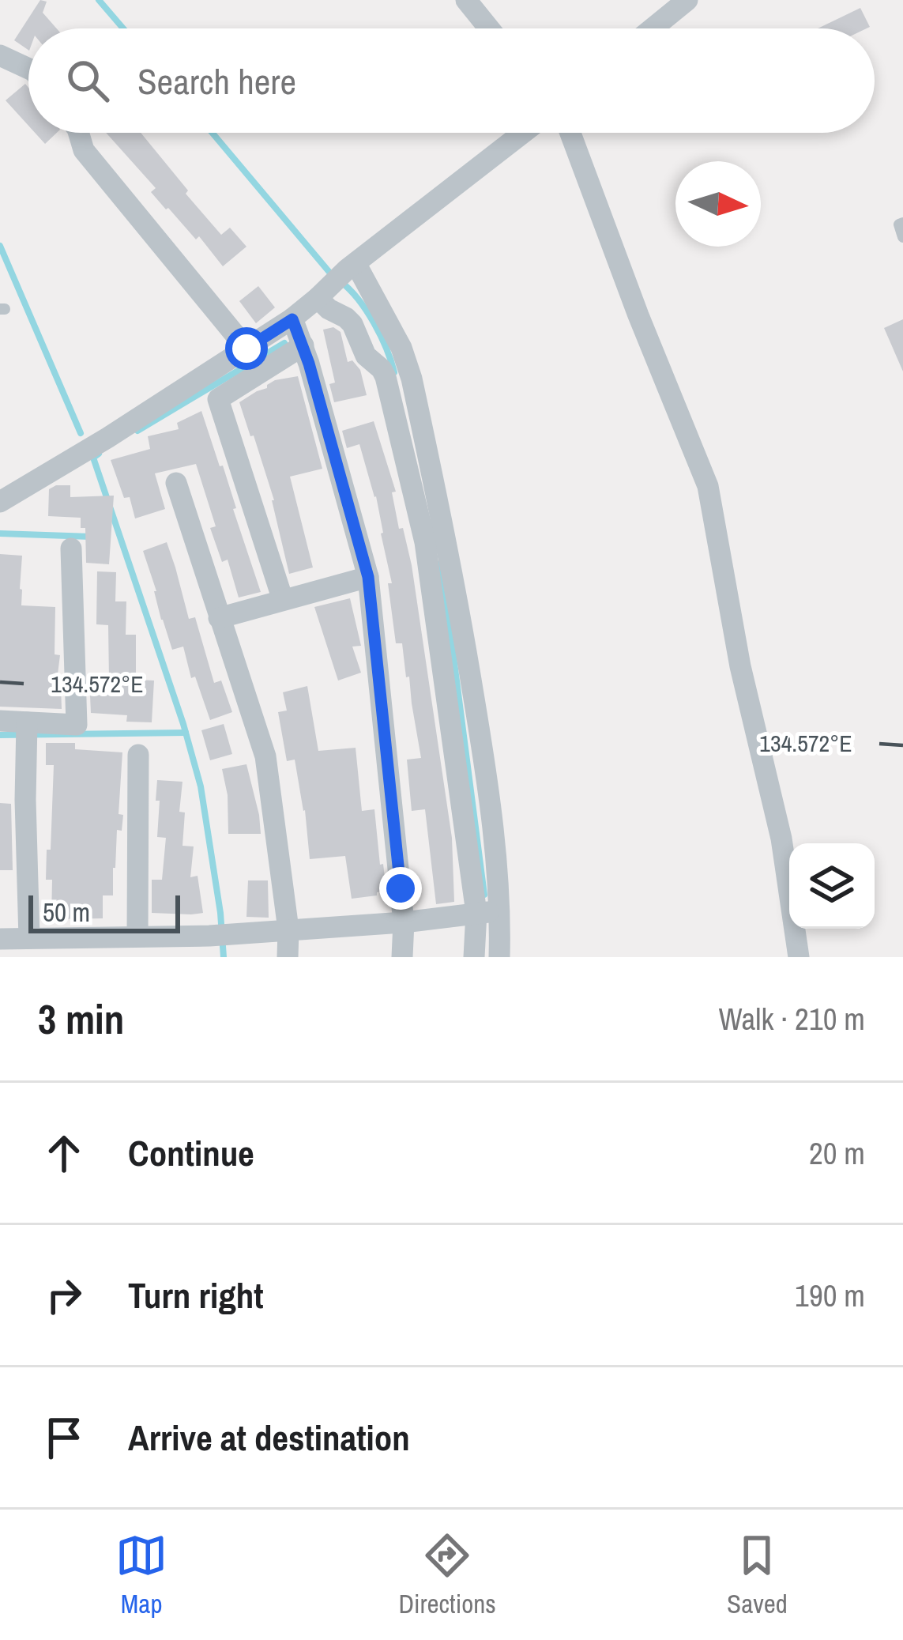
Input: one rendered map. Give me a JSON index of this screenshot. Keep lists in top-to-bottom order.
{
  "scale_bar": "50 m",
  "north": "right",
  "page": {
    "search": "Search here",
    "scale": "50 m",
    "heading": ["3 min", "Walk · 210 m"],
    "list": [
      ["Continue", "20 m"],
      ["Turn right", "190 m"],
      "Arrive at destination"
    ],
    "nav": ["Map", "Directions", "Saved"]
  },
  "coordinates": ["134.572°E"]
}
